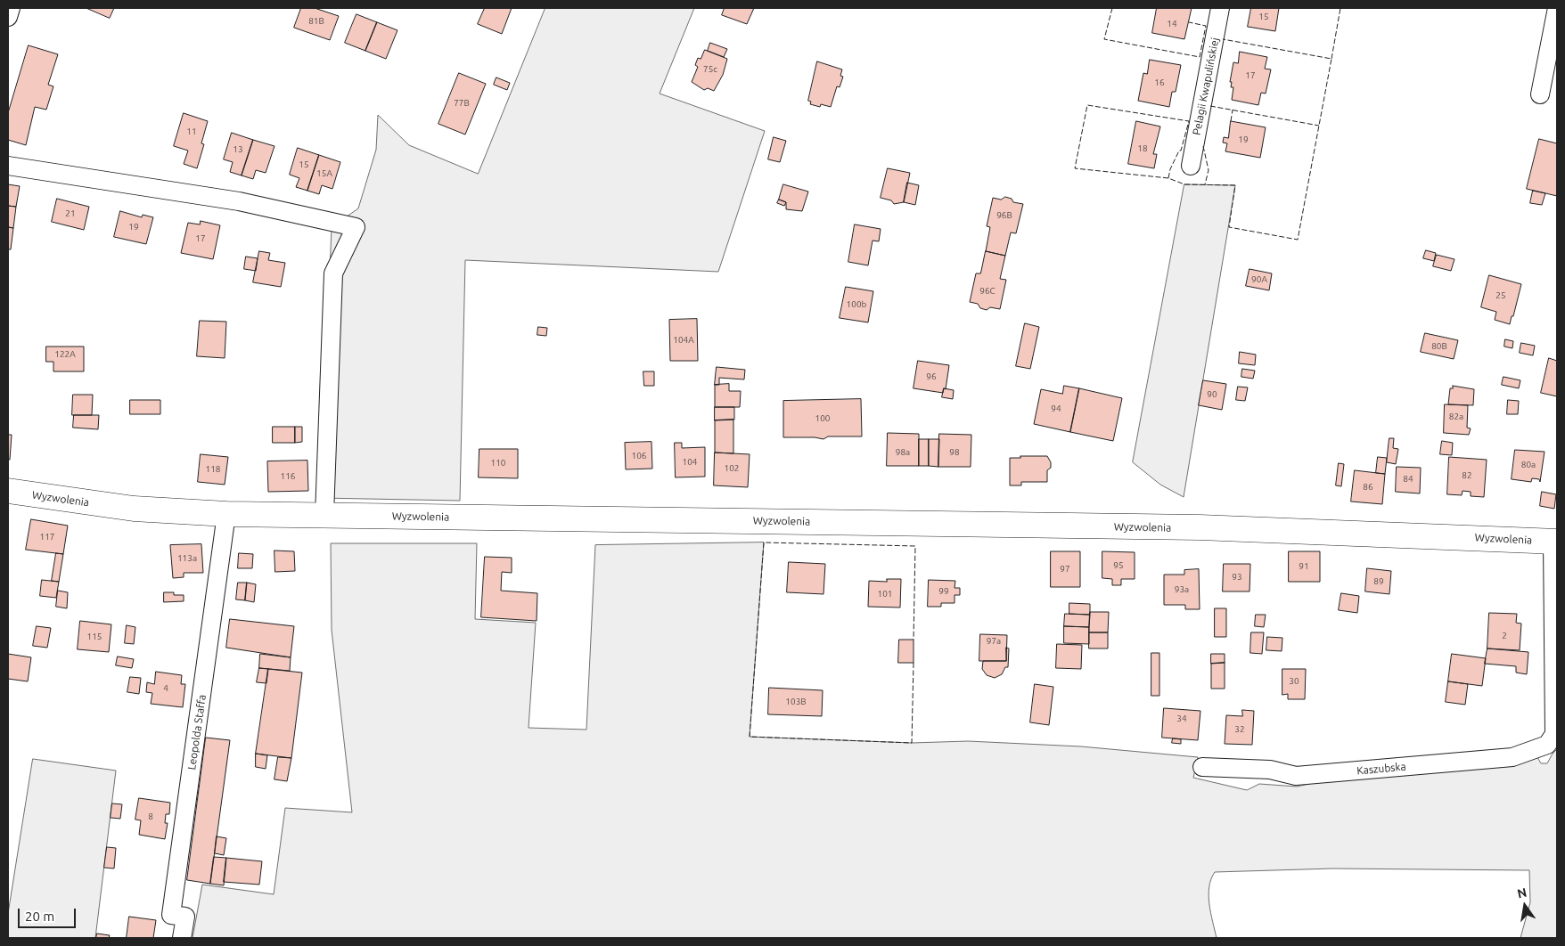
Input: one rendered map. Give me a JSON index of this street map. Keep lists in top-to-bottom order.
{
  "streets": {
    "street": [
      "Pelagii Kwapulińskiej",
      "Wyzwolenia",
      "Leopolda Staffa",
      "Kaszubska"
    ]
  },
  "crossings": [
    ["Wyzwolenia", "Leopolda Staffa"],
    ["Wyzwolenia", "Kaszubska"]
  ],
  "house_numbers": [
    "15",
    "81B",
    "14",
    "75c",
    "17",
    "16",
    "77B",
    "11",
    "19",
    "18",
    "13",
    "15",
    "15A",
    "21",
    "96B",
    "19",
    "17",
    "90A",
    "96C",
    "25",
    "100b",
    "104A",
    "80B",
    "122A",
    "96",
    "90",
    "94",
    "82a",
    "100",
    "98a",
    "98",
    "106",
    "104",
    "110",
    "80a",
    "102",
    "118",
    "82",
    "116",
    "84",
    "86",
    "117",
    "113a",
    "95",
    "91",
    "97",
    "93",
    "89",
    "93a",
    "99",
    "101",
    "2",
    "115",
    "97a",
    "30",
    "4",
    "103B",
    "34",
    "32",
    "8"
  ],
  "scale_bar": "20 m",
  "north": "top"
}
